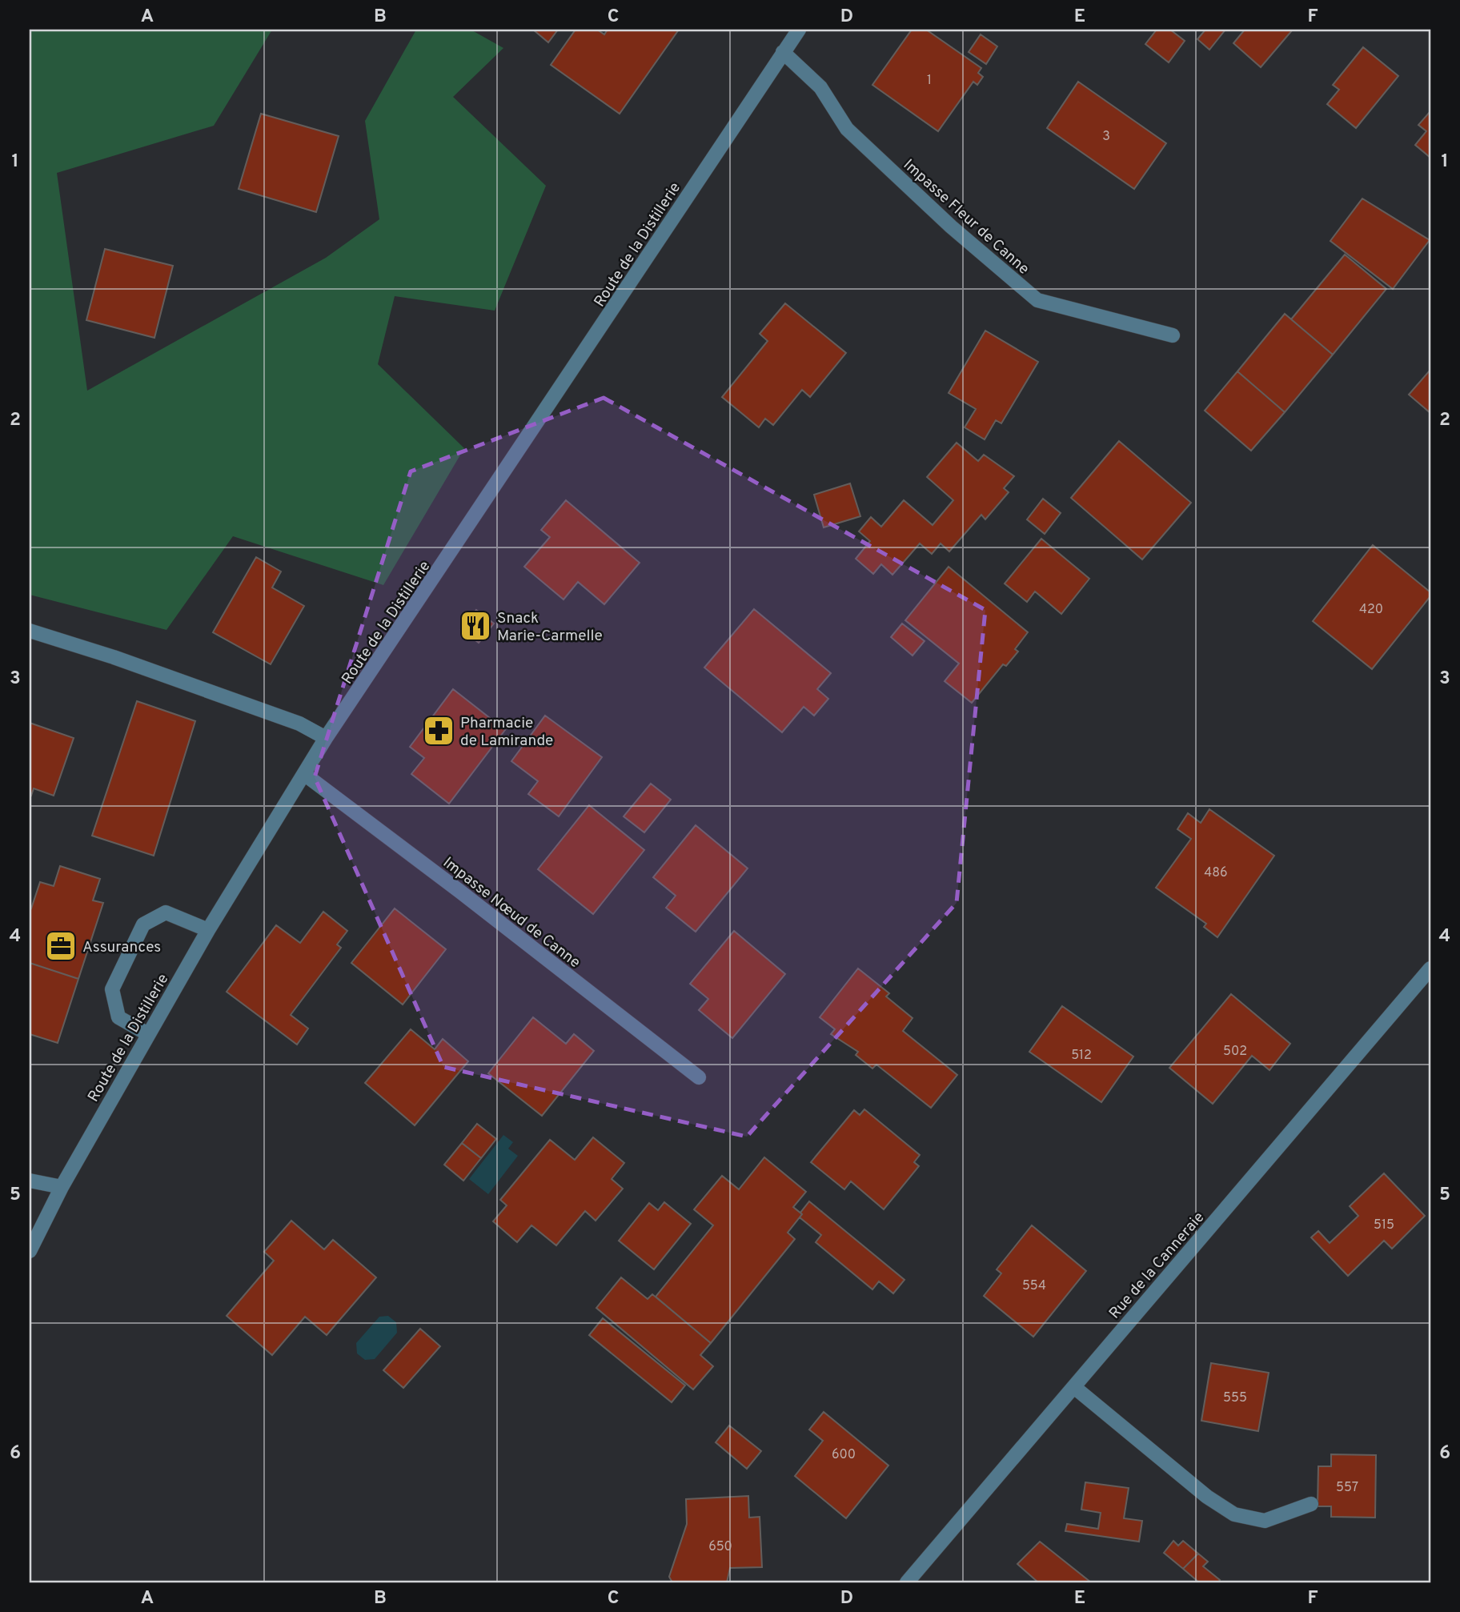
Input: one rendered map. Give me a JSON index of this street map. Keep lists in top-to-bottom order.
{
  "streets": {
    "street": [
      "Impasse Fleur de Canne",
      "Route de la Distillerie",
      "Impasse Nœud de Canne",
      "Rue de la Canneraie"
    ]
  },
  "crossings": [
    ["Impasse Fleur de Canne", "Route de la Distillerie"],
    ["Route de la Distillerie", "Impasse Nœud de Canne"]
  ],
  "places": {
    "restaurant": ["Snack Marie-Carmelle"],
    "pharmacy": ["Pharmacie de Lamirande"],
    "office": ["Assurances"]
  },
  "house_numbers": [
    "1",
    "3",
    "420",
    "486",
    "502",
    "512",
    "515",
    "554",
    "555",
    "600",
    "557",
    "650"
  ],
  "grid": {
    "columns": [
      "A",
      "B",
      "C",
      "D",
      "E",
      "F"
    ],
    "rows": [
      "1",
      "2",
      "3",
      "4",
      "5",
      "6"
    ]
  }
}
